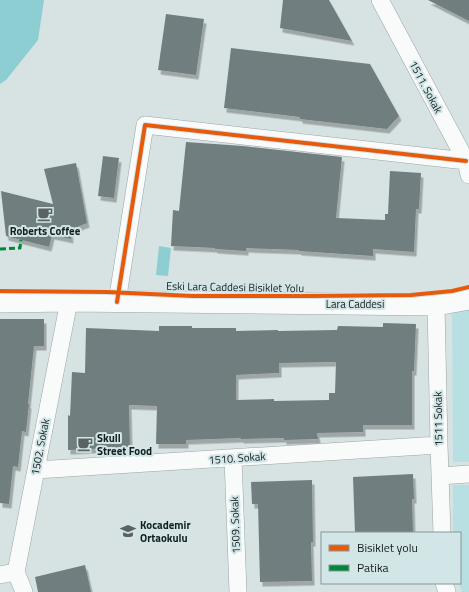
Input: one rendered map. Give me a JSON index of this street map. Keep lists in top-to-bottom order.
{
  "streets": {
    "street": [
      "1511. Sokak",
      "Lara Caddesi",
      "1511 Sokak",
      "1502. Sokak",
      "1510. Sokak",
      "1509. Sokak"
    ],
    "cycle path": ["Eski Lara Caddesi Bisiklet Yolu"]
  },
  "crossings": [
    ["Lara Caddesi", "1511 Sokak"],
    ["Lara Caddesi", "1502. Sokak"],
    ["1511 Sokak", "1510. Sokak"],
    ["1502. Sokak", "1510. Sokak"],
    ["1510. Sokak", "1509. Sokak"]
  ],
  "places": {
    "cafe": ["Roberts Coffee", "Skull Street Food"],
    "school or university": ["Kocademir Ortaokulu"]
  },
  "legend": ["Bisiklet yolu", "Patika"]
}
